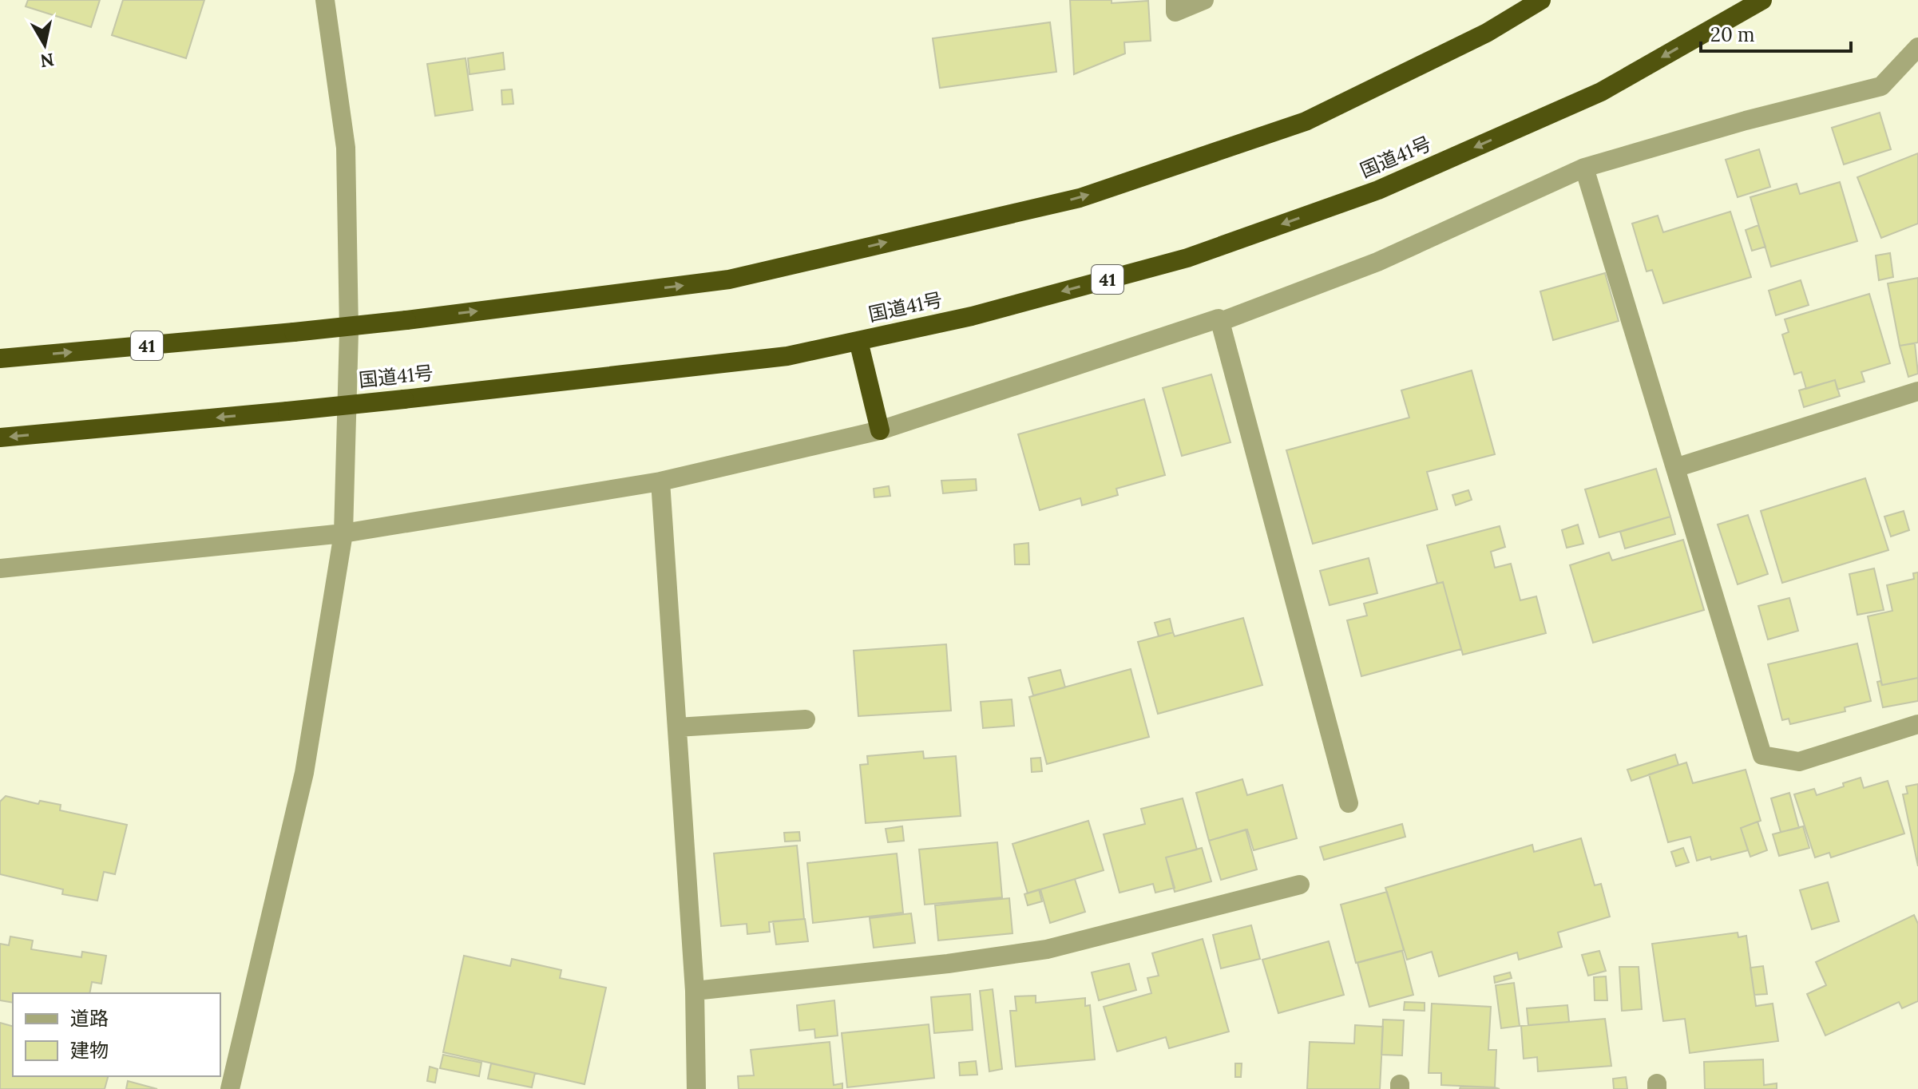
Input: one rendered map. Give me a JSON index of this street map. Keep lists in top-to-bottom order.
{
  "streets": {
    "highway": ["国道41号", "41"]
  },
  "legend": ["道路", "建物"],
  "scale_bar": "20 m",
  "north": "bottom"
}
